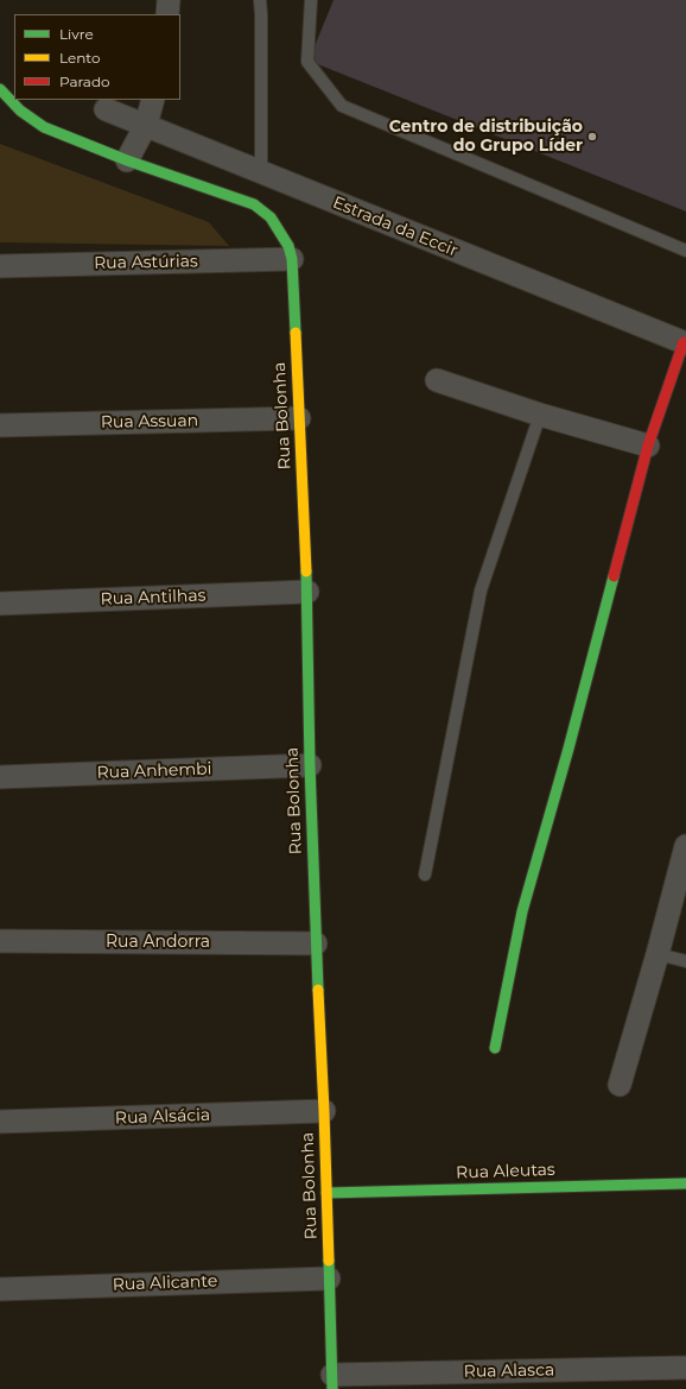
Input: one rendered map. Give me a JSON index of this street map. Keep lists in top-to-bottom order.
{
  "streets": {
    "street": [
      "Estrada da Eccir",
      "Rua Astúrias",
      "Rua Bolonha",
      "Rua Assuan",
      "Rua Antilhas",
      "Rua Anhembi",
      "Rua Andorra",
      "Rua Alsácia",
      "Rua Aleutas",
      "Rua Alicante",
      "Rua Alasca"
    ]
  },
  "crossings": [
    ["Rua Astúrias", "Rua Bolonha"],
    ["Rua Bolonha", "Rua Assuan"],
    ["Rua Bolonha", "Rua Antilhas"],
    ["Rua Bolonha", "Rua Anhembi"],
    ["Rua Bolonha", "Rua Andorra"],
    ["Rua Bolonha", "Rua Alsácia"],
    ["Rua Bolonha", "Rua Aleutas"],
    ["Rua Bolonha", "Rua Alicante"],
    ["Rua Bolonha", "Rua Alasca"]
  ],
  "places": ["Centro de distribuição do Grupo Líder"],
  "legend": ["Livre", "Lento", "Parado"]
}
